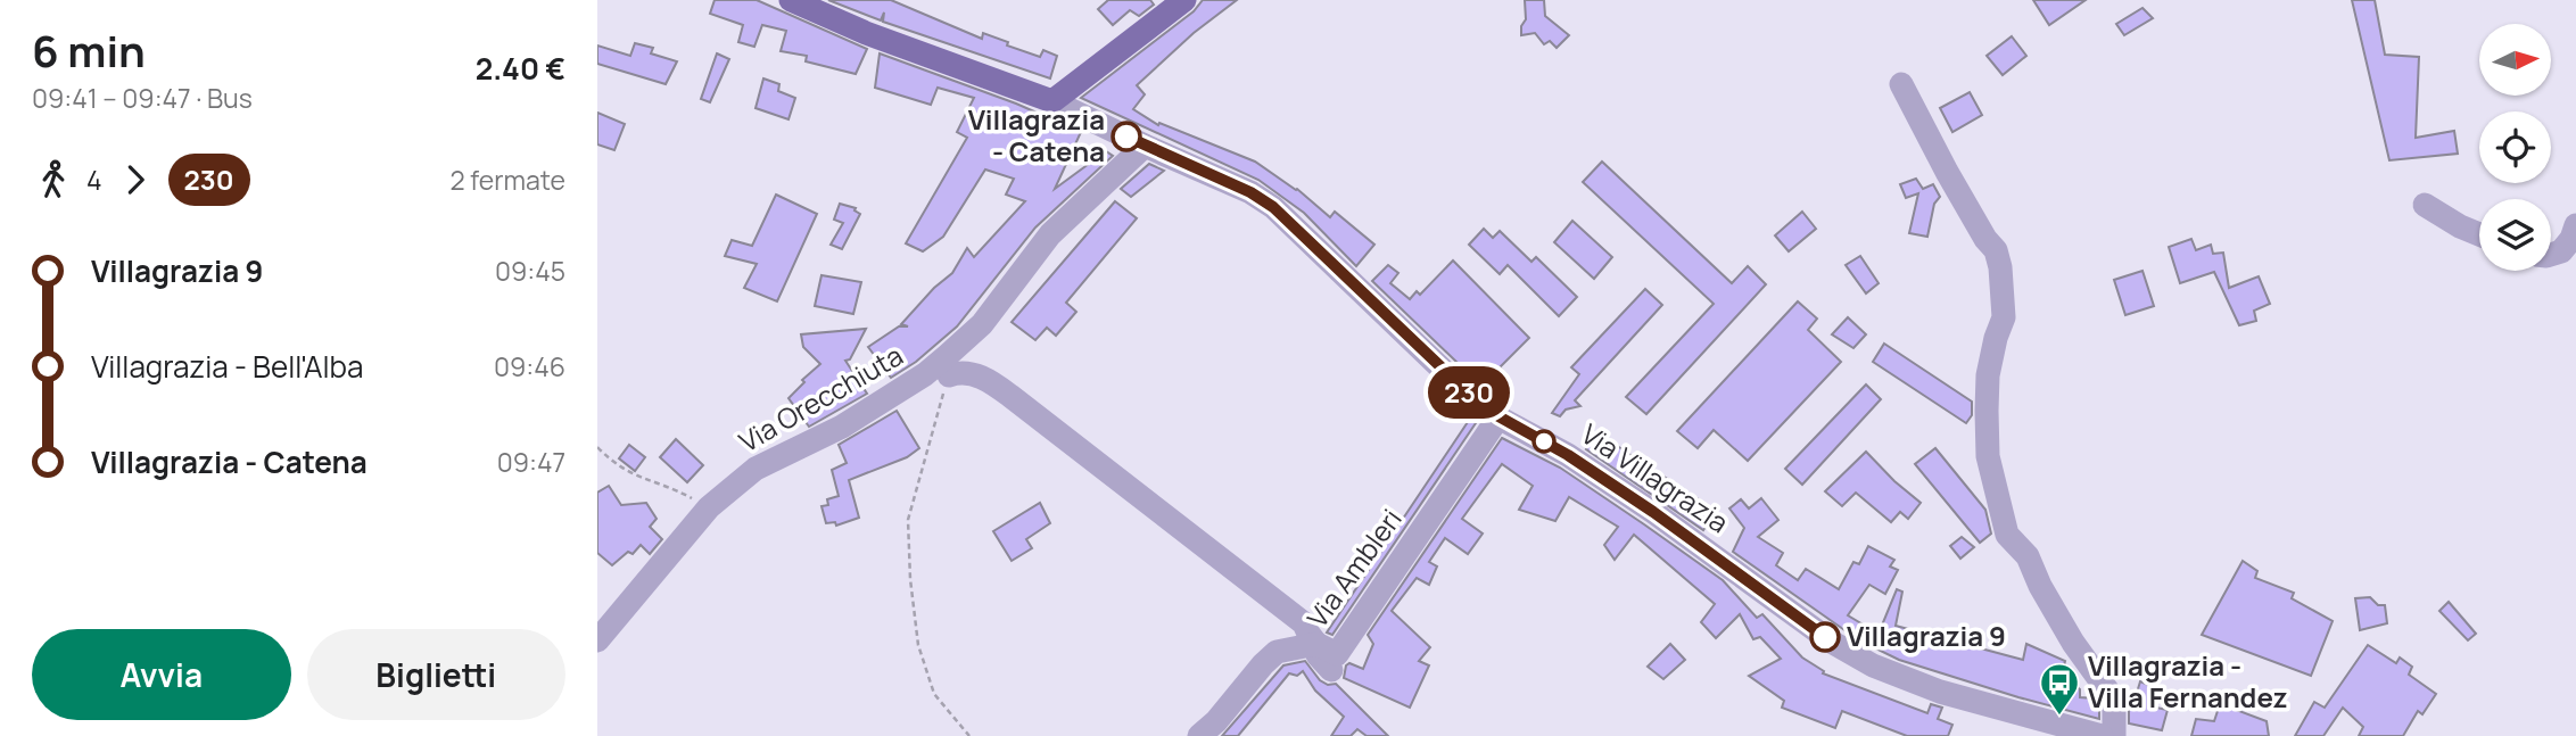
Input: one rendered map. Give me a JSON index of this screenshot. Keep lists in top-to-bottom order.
{
  "streets": {
    "street": ["Via Orecchiuta", "Via Villagrazia", "Via Ambleri"]
  },
  "crossings": [
    ["Via Orecchiuta", "Via Villagrazia"],
    ["Via Villagrazia", "Via Ambleri"]
  ],
  "places": {
    "other": ["Villagrazia - Catena", "Villagrazia 9"],
    "bus stop": ["Villagrazia - Villa Fernandez"]
  },
  "lines": ["bus line 230"],
  "north": "right",
  "page": {
    "heading": ["6 min", "09:41 – 09:47 · Bus", "2.40 €"],
    "on_map": "230",
    "legs": ["4", "230", "2 fermate"],
    "list": [
      {
        "name": "Villagrazia 9",
        "value": "09:45"
      },
      {
        "name": "Villagrazia - Bell'Alba",
        "value": "09:46"
      },
      {
        "name": "Villagrazia - Catena",
        "value": "09:47"
      }
    ],
    "buttons": ["Avvia", "Biglietti"]
  }
}
